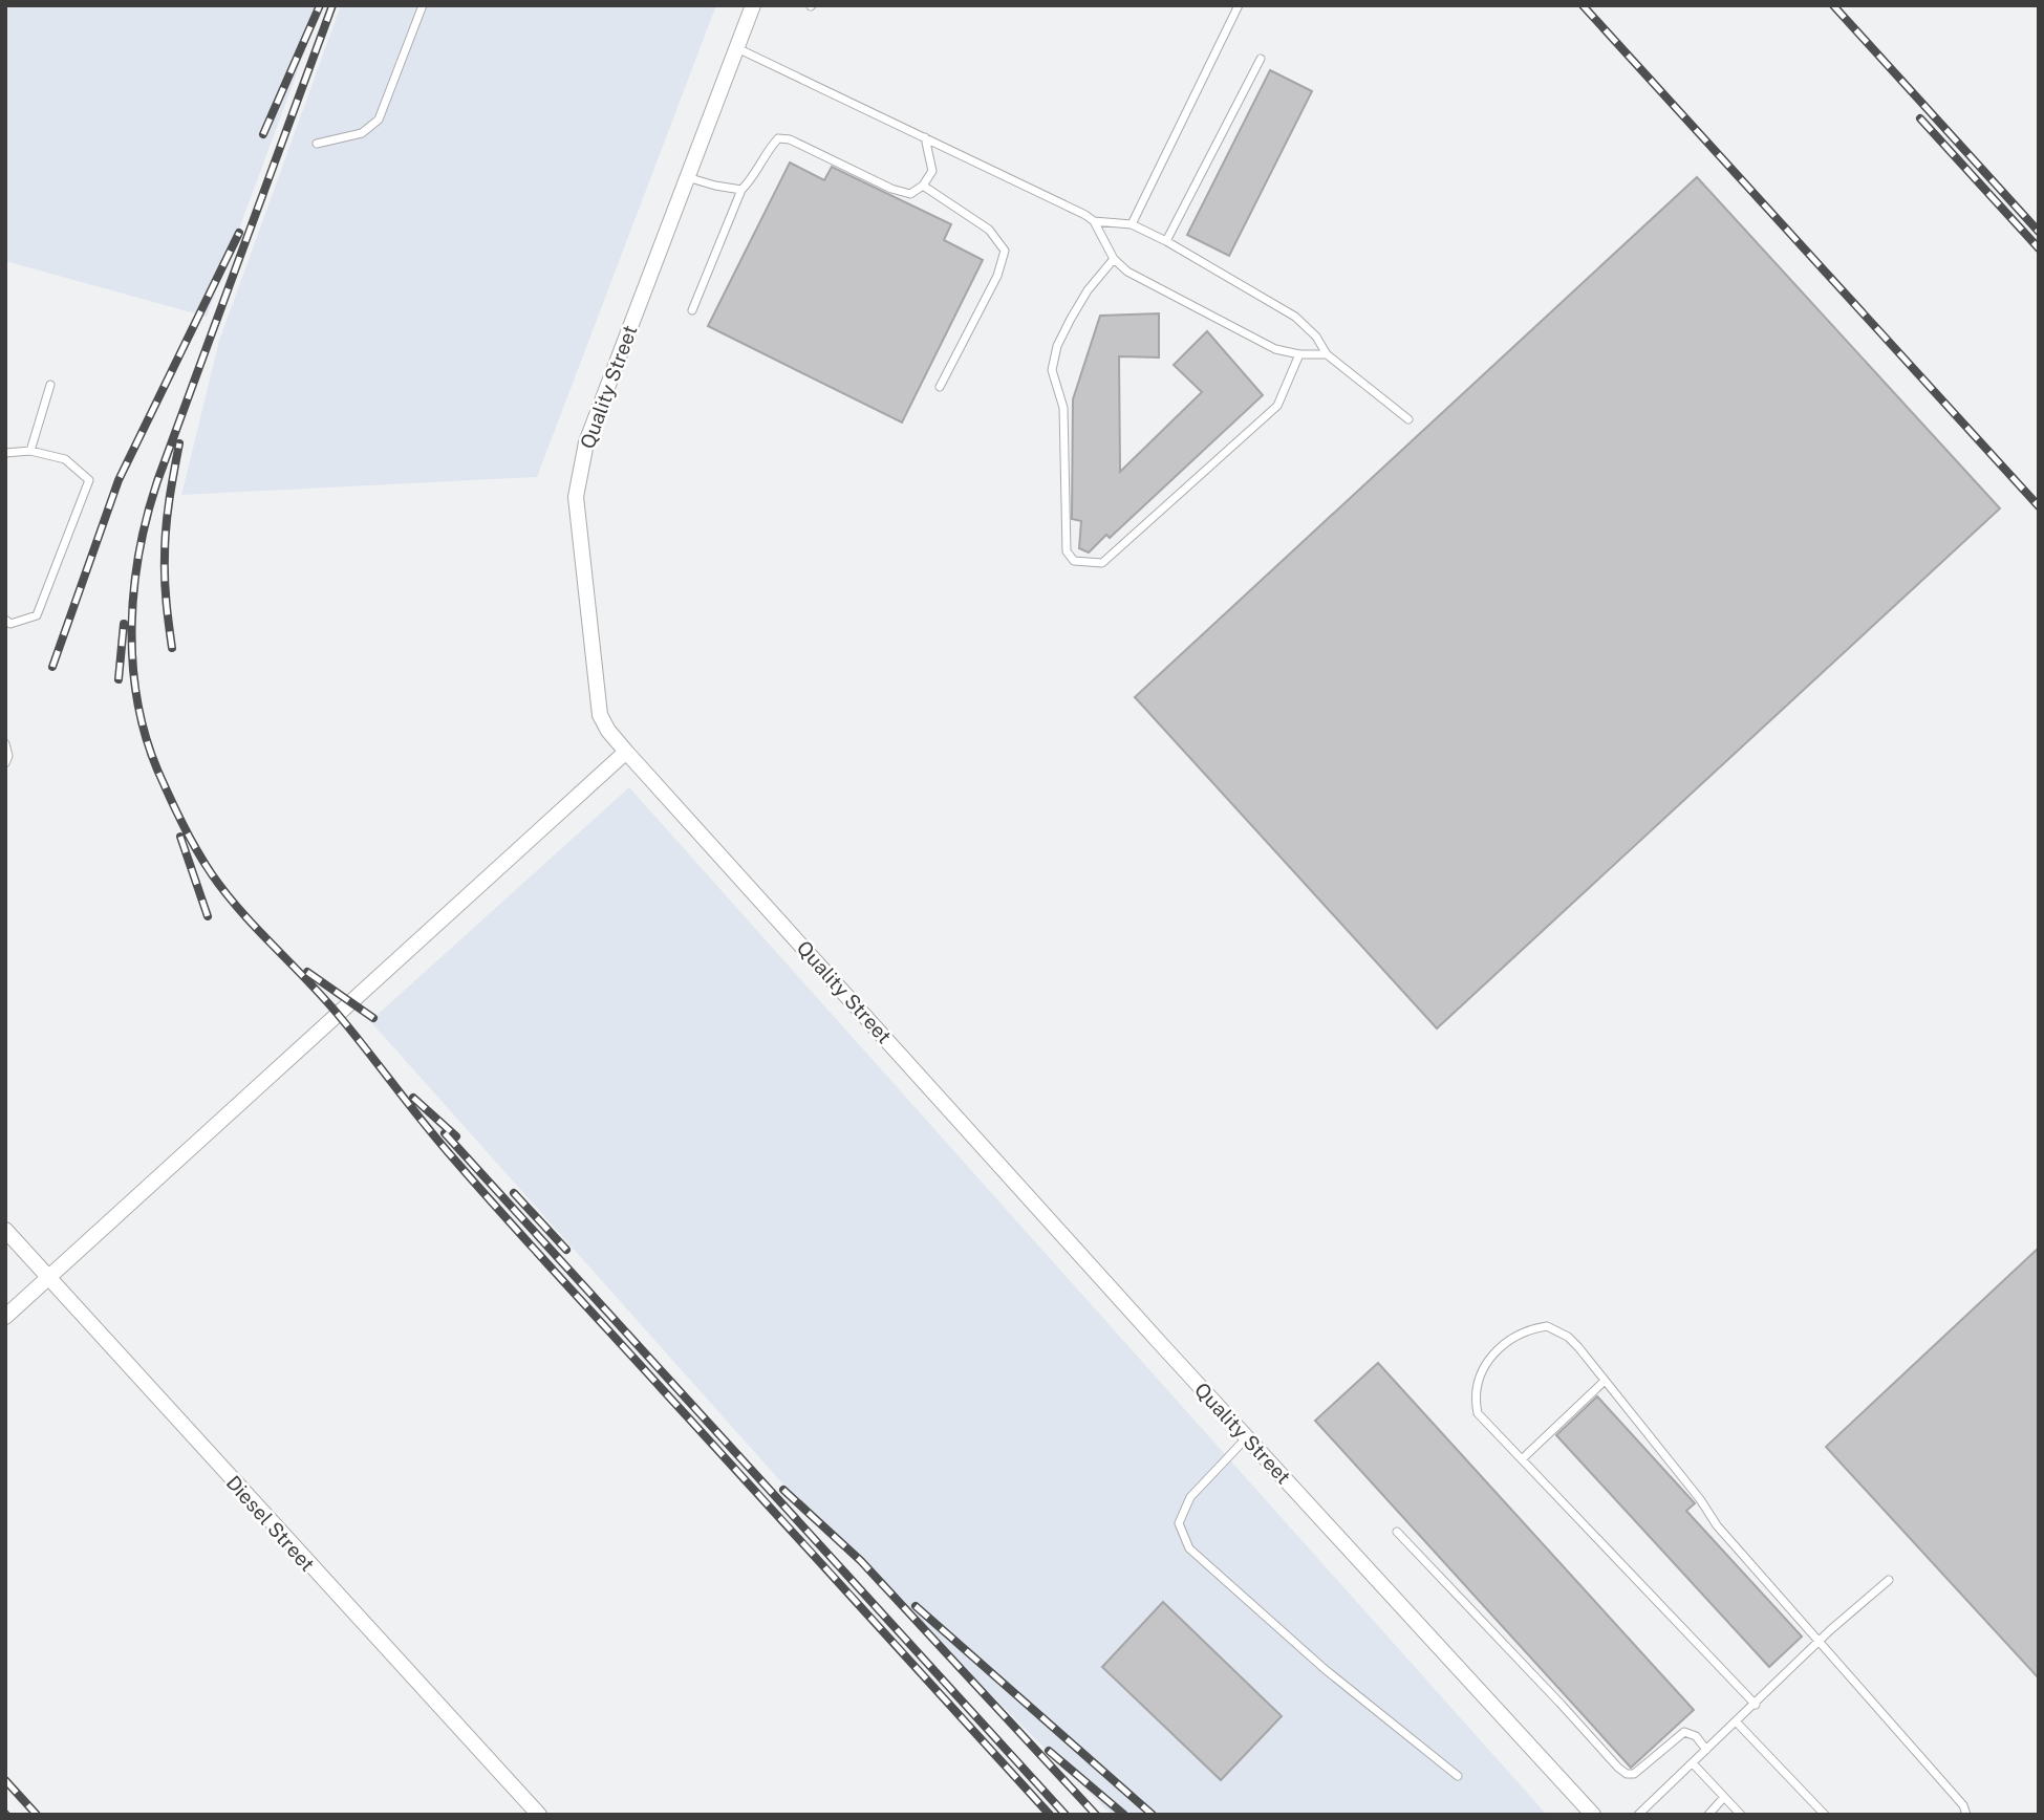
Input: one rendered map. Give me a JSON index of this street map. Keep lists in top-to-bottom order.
{
  "streets": {
    "street": ["Quality Street", "Diesel Street"]
  }
}
